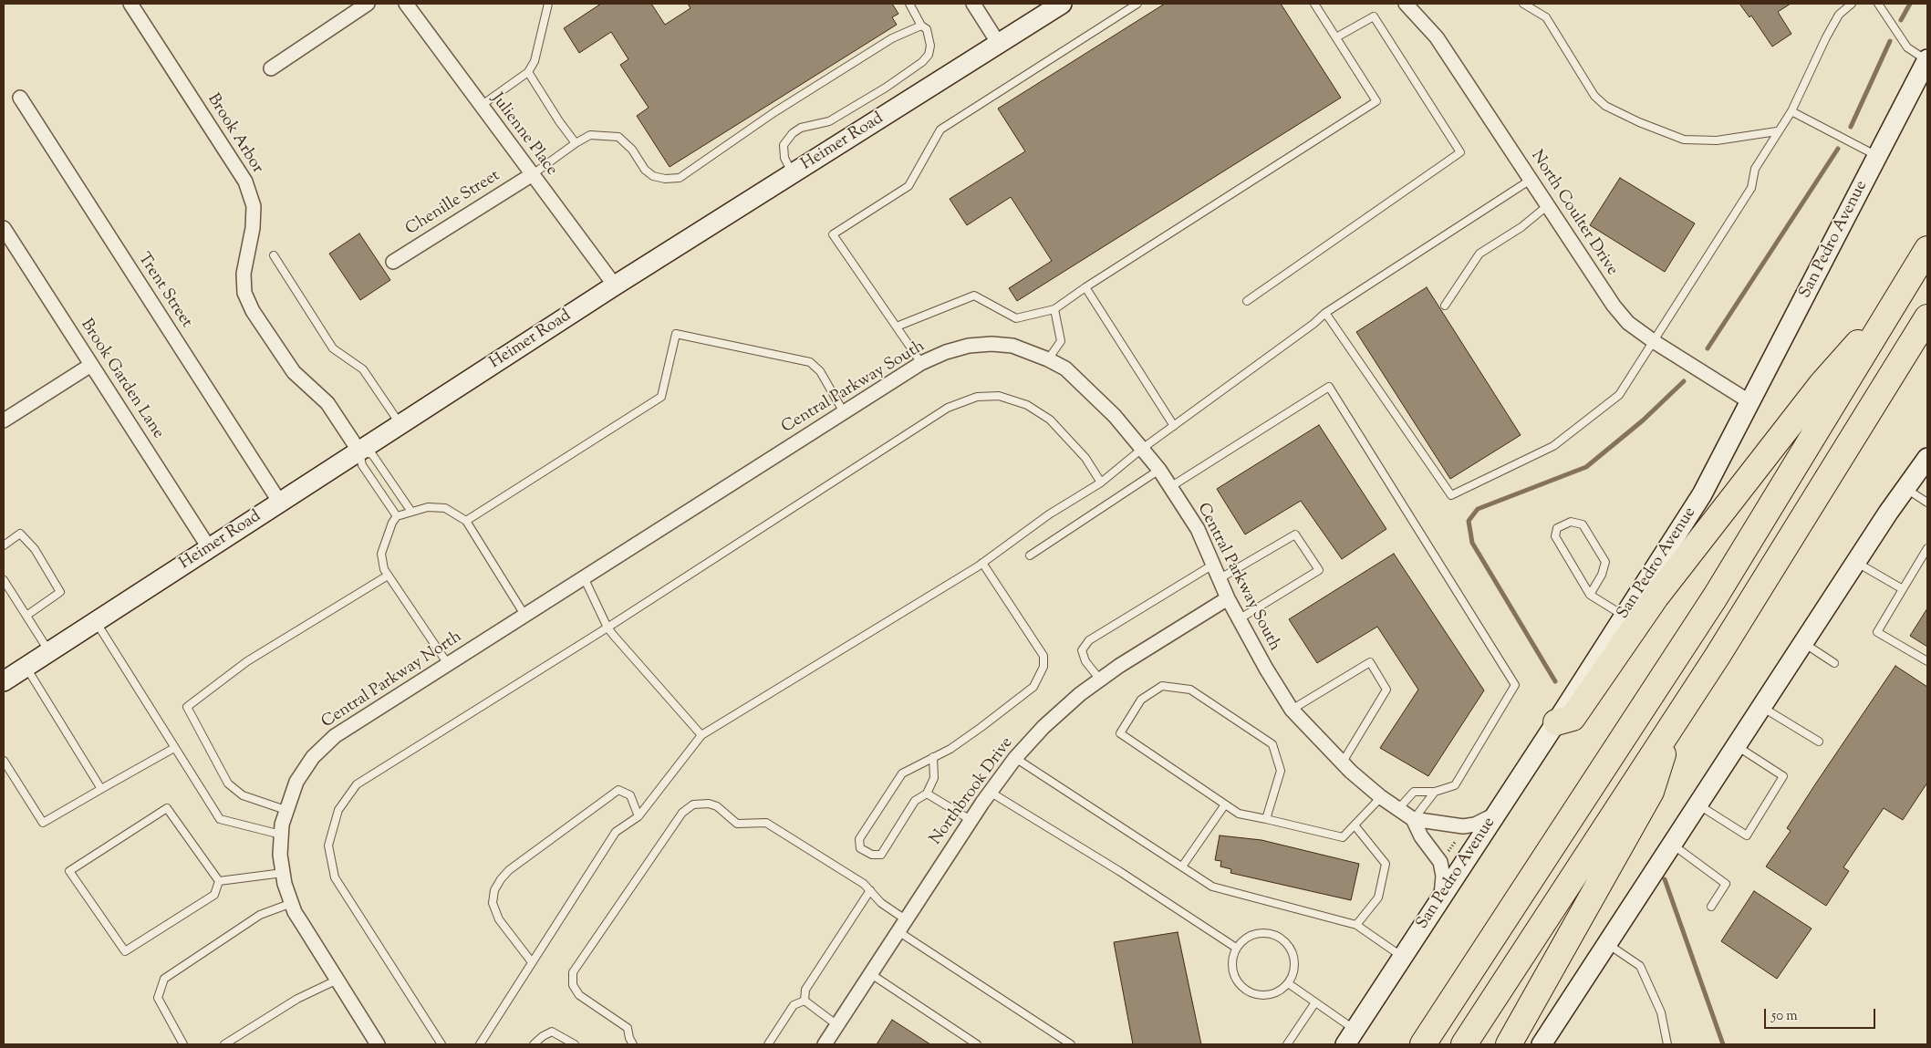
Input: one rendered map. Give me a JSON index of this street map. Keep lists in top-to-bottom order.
{
  "streets": {
    "main road": ["Heimer Road", "San Pedro Avenue"],
    "street": [
      "Brook Arbor",
      "Julienne Place",
      "Chenille Street",
      "North Coulter Drive",
      "Trent Street",
      "Brook Garden Lane",
      "Central Parkway South",
      "Central Parkway North",
      "Northbrook Drive"
    ]
  },
  "crossings": [
    ["Brook Arbor", "Heimer Road"],
    ["Julienne Place", "Heimer Road"],
    ["Julienne Place", "Chenille Street"],
    ["Heimer Road", "Trent Street"],
    ["Heimer Road", "Brook Garden Lane"],
    ["North Coulter Drive", "San Pedro Avenue"],
    ["San Pedro Avenue", "Central Parkway South"],
    ["Central Parkway South", "Central Parkway North"],
    ["Central Parkway South", "Northbrook Drive"]
  ],
  "scale_bar": "50 m"
}
